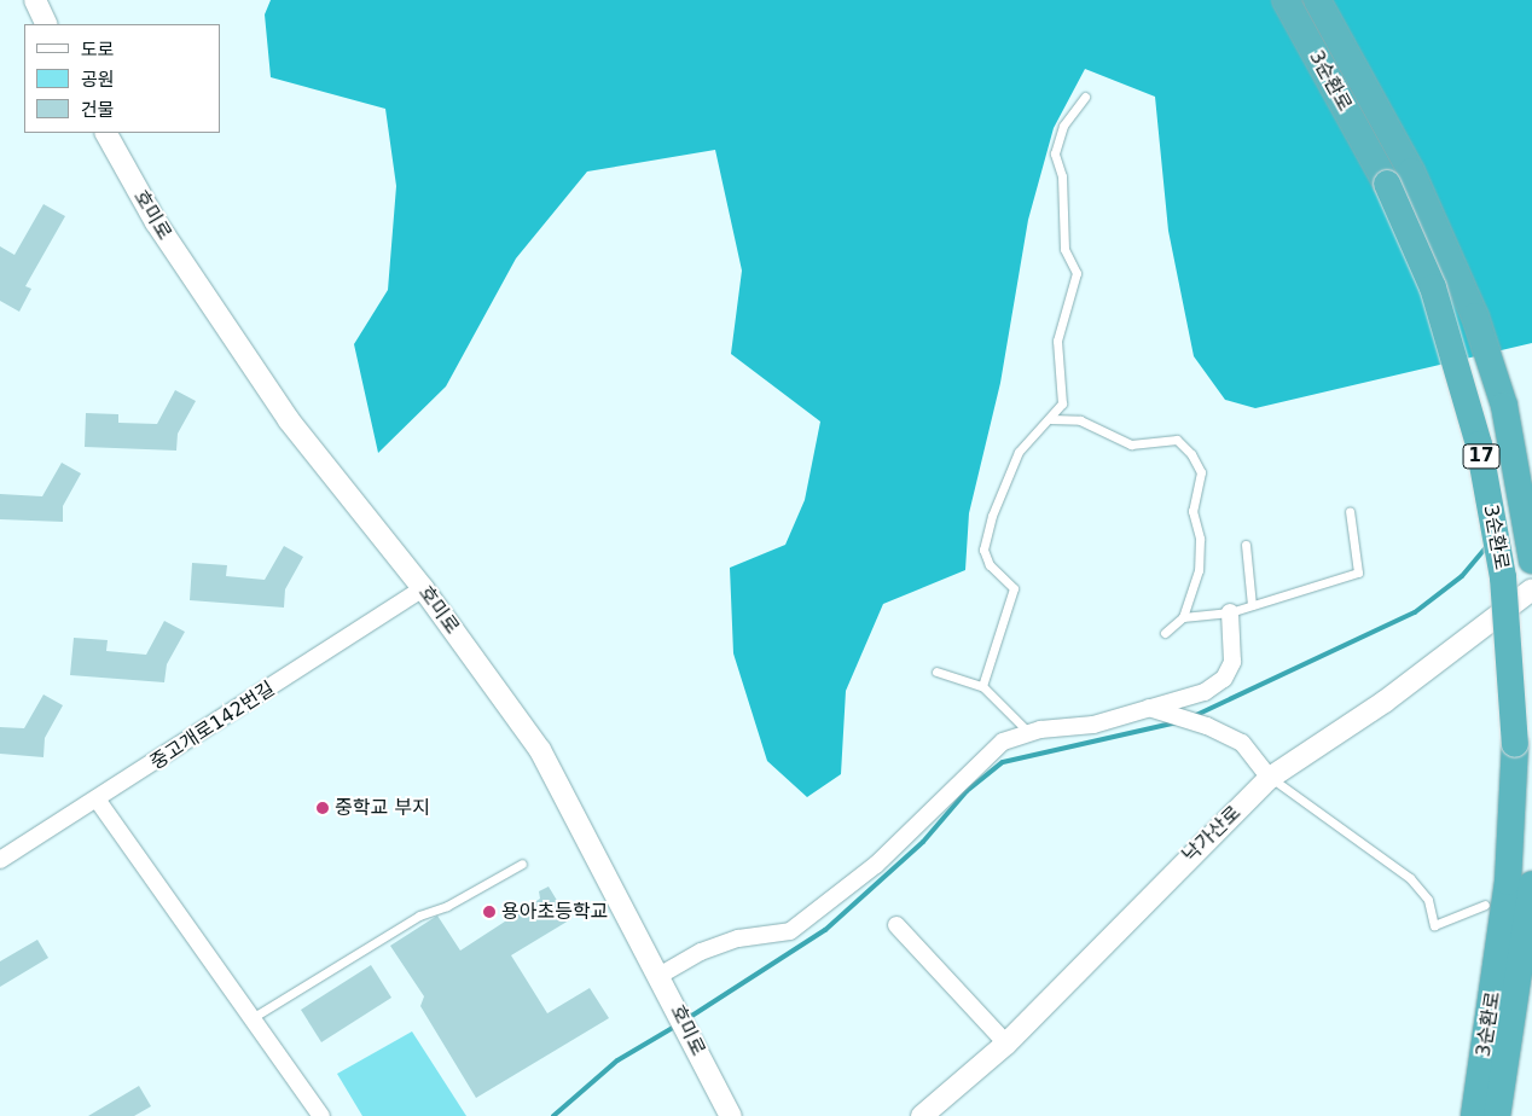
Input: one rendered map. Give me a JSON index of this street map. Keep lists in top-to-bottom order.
{
  "streets": {
    "highway": ["3순환로", "17"],
    "street": ["호미로", "중고개로142번길", "낙가산로"]
  },
  "crossings": [
    ["호미로", "중고개로142번길"]
  ],
  "places": ["중학교 부지", "용아초등학교"],
  "legend": ["도로", "공원", "건물"]
}
